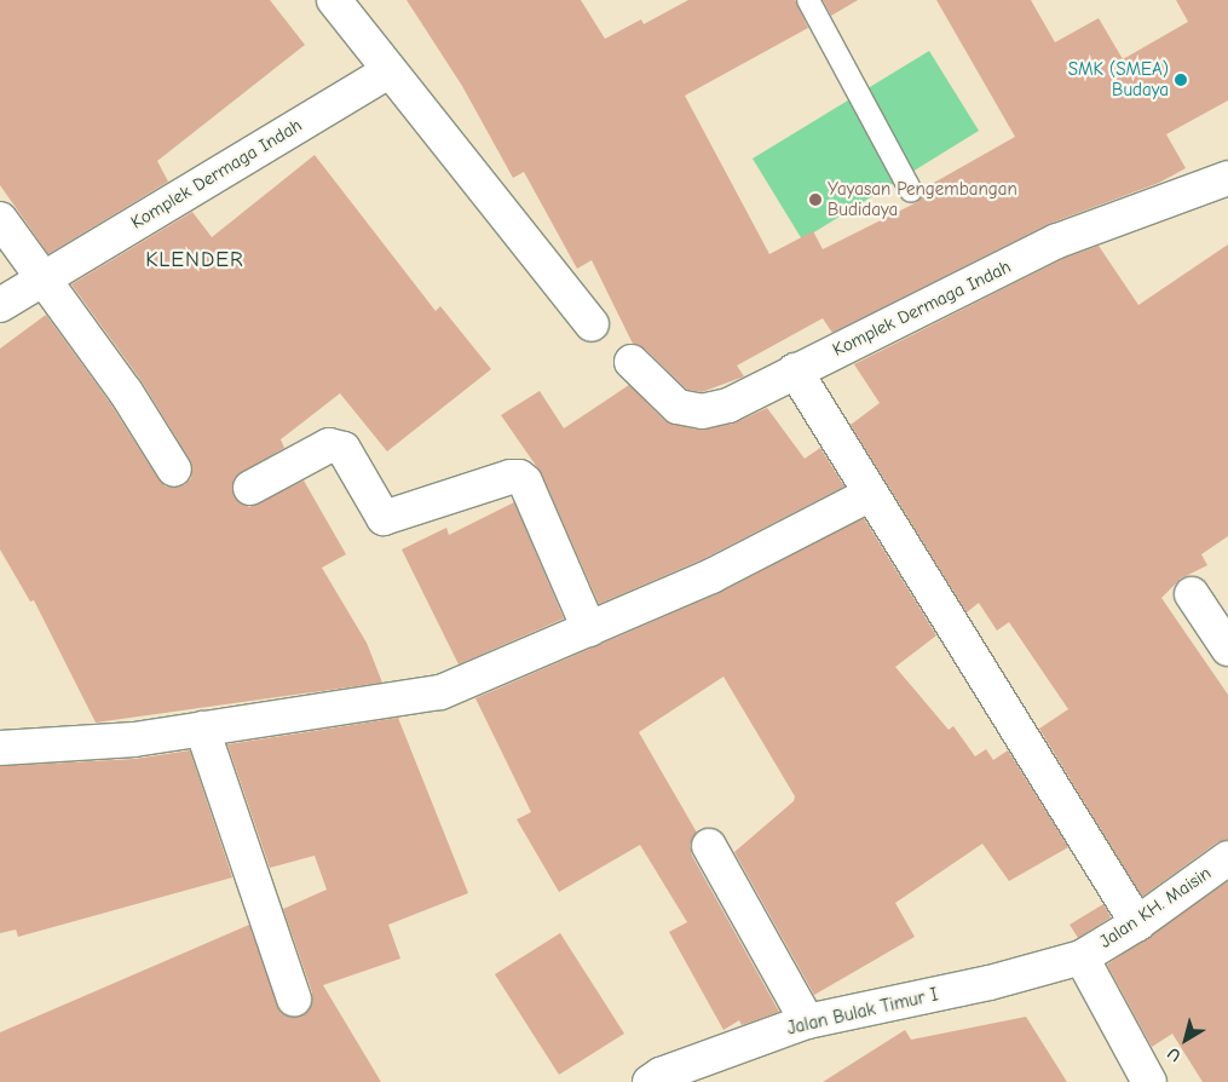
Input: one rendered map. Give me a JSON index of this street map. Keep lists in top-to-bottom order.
{
  "streets": {
    "street": ["Komplek Dermaga Indah", "Jalan KH. Maisin", "Jalan Bulak Timur I"]
  },
  "crossings": [
    ["Jalan KH. Maisin", "Jalan Bulak Timur I"]
  ],
  "districts": ["KLENDER"],
  "places": ["SMK (SMEA) Budaya", "Yayasan Pengembangan Budidaya"],
  "north": "bottom left"
}
